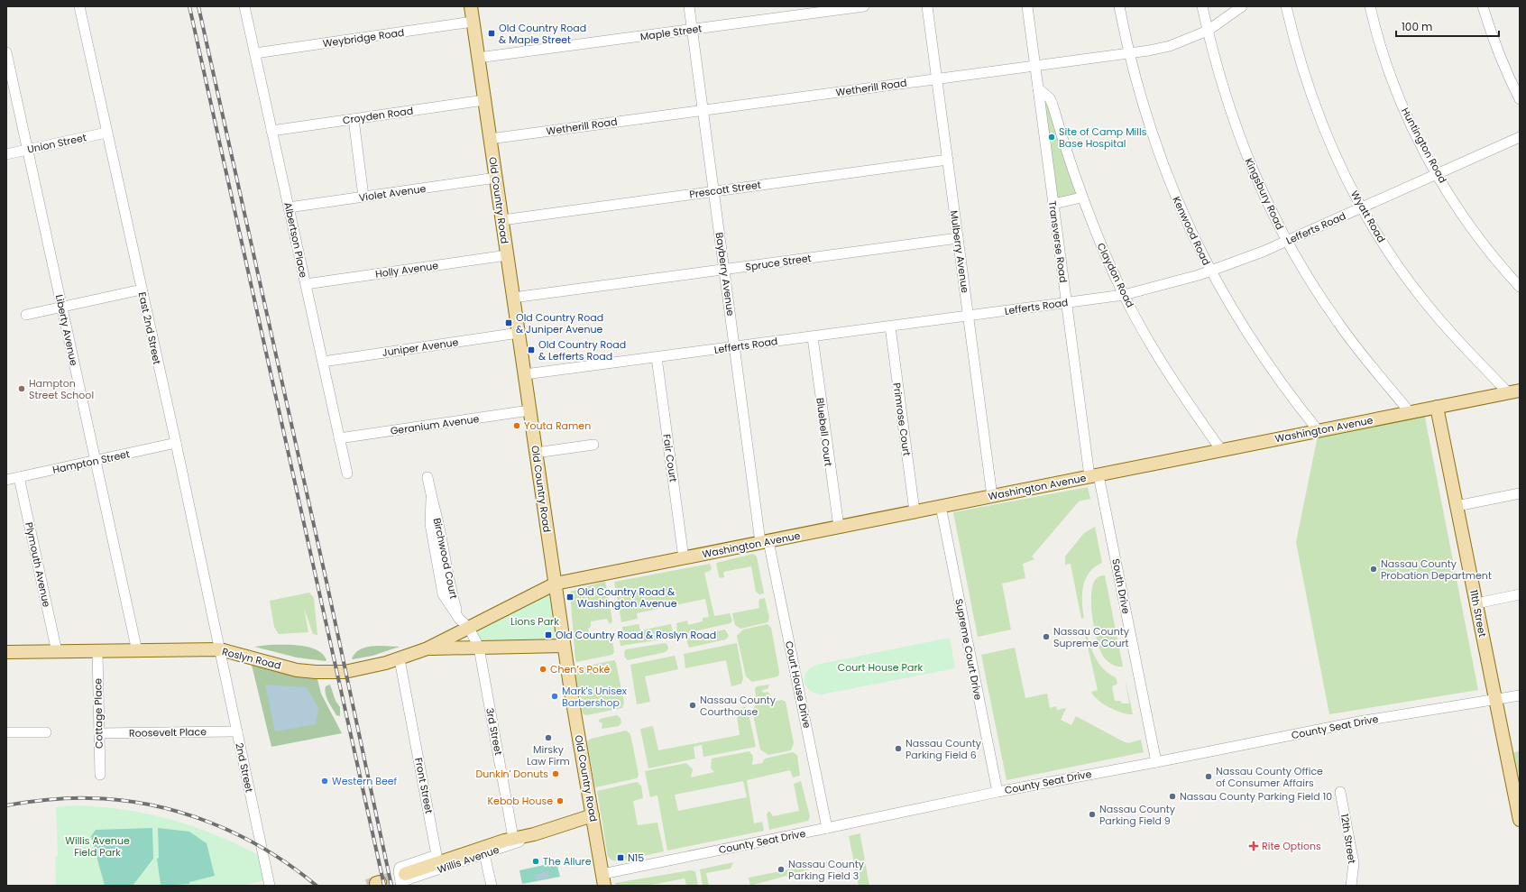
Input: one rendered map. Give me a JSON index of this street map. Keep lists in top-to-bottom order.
{
  "streets": {
    "main road": [
      "Old Country Road",
      "Washington Avenue",
      "11th Street",
      "Roslyn Road",
      "Willis Avenue"
    ],
    "street": [
      "Maple Street",
      "Weybridge Road",
      "Wetherill Road",
      "Croyden Road",
      "Union Street",
      "Huntington Road",
      "Prescott Street",
      "Violet Avenue",
      "Kingsbury Road",
      "Wyatt Road",
      "Lefferts Road",
      "Kenwood Road",
      "Albertson Place",
      "Transverse Road",
      "Mulberry Avenue",
      "Spruce Street",
      "Holly Avenue",
      "Bayberry Avenue",
      "Claydon Road",
      "East 2nd Street",
      "Liberty Avenue",
      "Juniper Avenue",
      "Primrose Court",
      "Geranium Avenue",
      "Bluebell Court",
      "Fair Court",
      "Hampton Street",
      "Birchwood Court",
      "Plymouth Avenue",
      "South Drive",
      "Supreme Court Drive",
      "Court House Drive",
      "Cottage Place",
      "County Seat Drive",
      "3rd Street",
      "Roosevelt Place",
      "2nd Street",
      "Front Street",
      "12th Street"
    ]
  },
  "crossings": [
    ["Maple Street", "Old Country Road"],
    ["Maple Street", "Bayberry Avenue"],
    ["Weybridge Road", "Old Country Road"],
    ["Weybridge Road", "Albertson Place"],
    ["Wetherill Road", "Kingsbury Road"],
    ["Wetherill Road", "Old Country Road"],
    ["Wetherill Road", "Kenwood Road"],
    ["Wetherill Road", "Transverse Road"],
    ["Wetherill Road", "Mulberry Avenue"],
    ["Wetherill Road", "Bayberry Avenue"],
    ["Croyden Road", "Old Country Road"],
    ["Croyden Road", "Albertson Place"],
    ["Union Street", "East 2nd Street"],
    ["Union Street", "Liberty Avenue"],
    ["Huntington Road", "Lefferts Road"],
    ["Prescott Street", "Old Country Road"],
    ["Prescott Street", "Mulberry Avenue"],
    ["Prescott Street", "Bayberry Avenue"],
    ["Violet Avenue", "Old Country Road"],
    ["Violet Avenue", "Albertson Place"],
    ["Kingsbury Road", "Lefferts Road"],
    ["Kingsbury Road", "Washington Avenue"],
    ["Old Country Road", "Lefferts Road"],
    ["Old Country Road", "Spruce Street"],
    ["Old Country Road", "Holly Avenue"],
    ["Old Country Road", "Juniper Avenue"],
    ["Old Country Road", "Geranium Avenue"],
    ["Old Country Road", "Washington Avenue"],
    ["Old Country Road", "Roslyn Road"],
    ["Old Country Road", "County Seat Drive"],
    ["Old Country Road", "Willis Avenue"],
    ["Wyatt Road", "Lefferts Road"],
    ["Wyatt Road", "Washington Avenue"],
    ["Lefferts Road", "Kenwood Road"],
    ["Lefferts Road", "Transverse Road"],
    ["Lefferts Road", "Mulberry Avenue"],
    ["Lefferts Road", "Bayberry Avenue"],
    ["Lefferts Road", "Claydon Road"],
    ["Lefferts Road", "Primrose Court"],
    ["Lefferts Road", "Bluebell Court"],
    ["Lefferts Road", "Fair Court"],
    ["Kenwood Road", "Washington Avenue"],
    ["Albertson Place", "Holly Avenue"],
    ["Albertson Place", "Juniper Avenue"],
    ["Albertson Place", "Geranium Avenue"],
    ["Transverse Road", "Claydon Road"],
    ["Transverse Road", "Washington Avenue"],
    ["Transverse Road", "South Drive"],
    ["Mulberry Avenue", "Spruce Street"],
    ["Mulberry Avenue", "Washington Avenue"],
    ["Spruce Street", "Bayberry Avenue"],
    ["Bayberry Avenue", "Washington Avenue"],
    ["Bayberry Avenue", "Court House Drive"],
    ["Claydon Road", "Washington Avenue"],
    ["East 2nd Street", "Hampton Street"],
    ["East 2nd Street", "Roslyn Road"],
    ["East 2nd Street", "2nd Street"],
    ["Liberty Avenue", "Hampton Street"],
    ["Liberty Avenue", "Roslyn Road"],
    ["Primrose Court", "Washington Avenue"],
    ["Washington Avenue", "Bluebell Court"],
    ["Washington Avenue", "Fair Court"],
    ["Washington Avenue", "South Drive"],
    ["Washington Avenue", "11th Street"],
    ["Washington Avenue", "Supreme Court Drive"],
    ["Washington Avenue", "Roslyn Road"],
    ["Washington Avenue", "Court House Drive"],
    ["Hampton Street", "Plymouth Avenue"],
    ["Birchwood Court", "Roslyn Road"],
    ["Birchwood Court", "3rd Street"],
    ["Plymouth Avenue", "Roslyn Road"],
    ["South Drive", "County Seat Drive"],
    ["11th Street", "County Seat Drive"],
    ["Supreme Court Drive", "County Seat Drive"],
    ["Roslyn Road", "Cottage Place"],
    ["Roslyn Road", "3rd Street"],
    ["Roslyn Road", "2nd Street"],
    ["Roslyn Road", "Front Street"],
    ["Court House Drive", "County Seat Drive"],
    ["Cottage Place", "Roosevelt Place"],
    ["3rd Street", "Willis Avenue"],
    ["Roosevelt Place", "2nd Street"],
    ["Front Street", "Willis Avenue"]
  ],
  "parks": ["Lions Park", "Court House Park", "Willis Avenue Field Park"],
  "places": {
    "transit": [
      "Old Country Road & Maple Street",
      "Old Country Road & Juniper Avenue",
      "Old Country Road & Lefferts Road",
      "Old Country Road & Washington Avenue",
      "Old Country Road & Roslyn Road",
      "N15"
    ],
    "other": [
      "Site of Camp Mills Base Hospital",
      "Hampton Street School",
      "Youta Ramen",
      "Nassau County Probation Department",
      "Nassau County Supreme Court",
      "Chen’s Poké",
      "Mark's Unisex Barbershop",
      "Nassau County Courthouse",
      "Mirsky Law Firm",
      "Nassau County Parking Field 6",
      "Dunkin' Donuts",
      "Nassau County Office of Consumer Affairs",
      "Western Beef",
      "Nassau County Parking Field 10",
      "Kebob House",
      "Nassau County Parking Field 9",
      "The Allure",
      "Nassau County Parking Field 3"
    ],
    "health": ["Rite Options"]
  },
  "scale_bar": "100 m"
}
